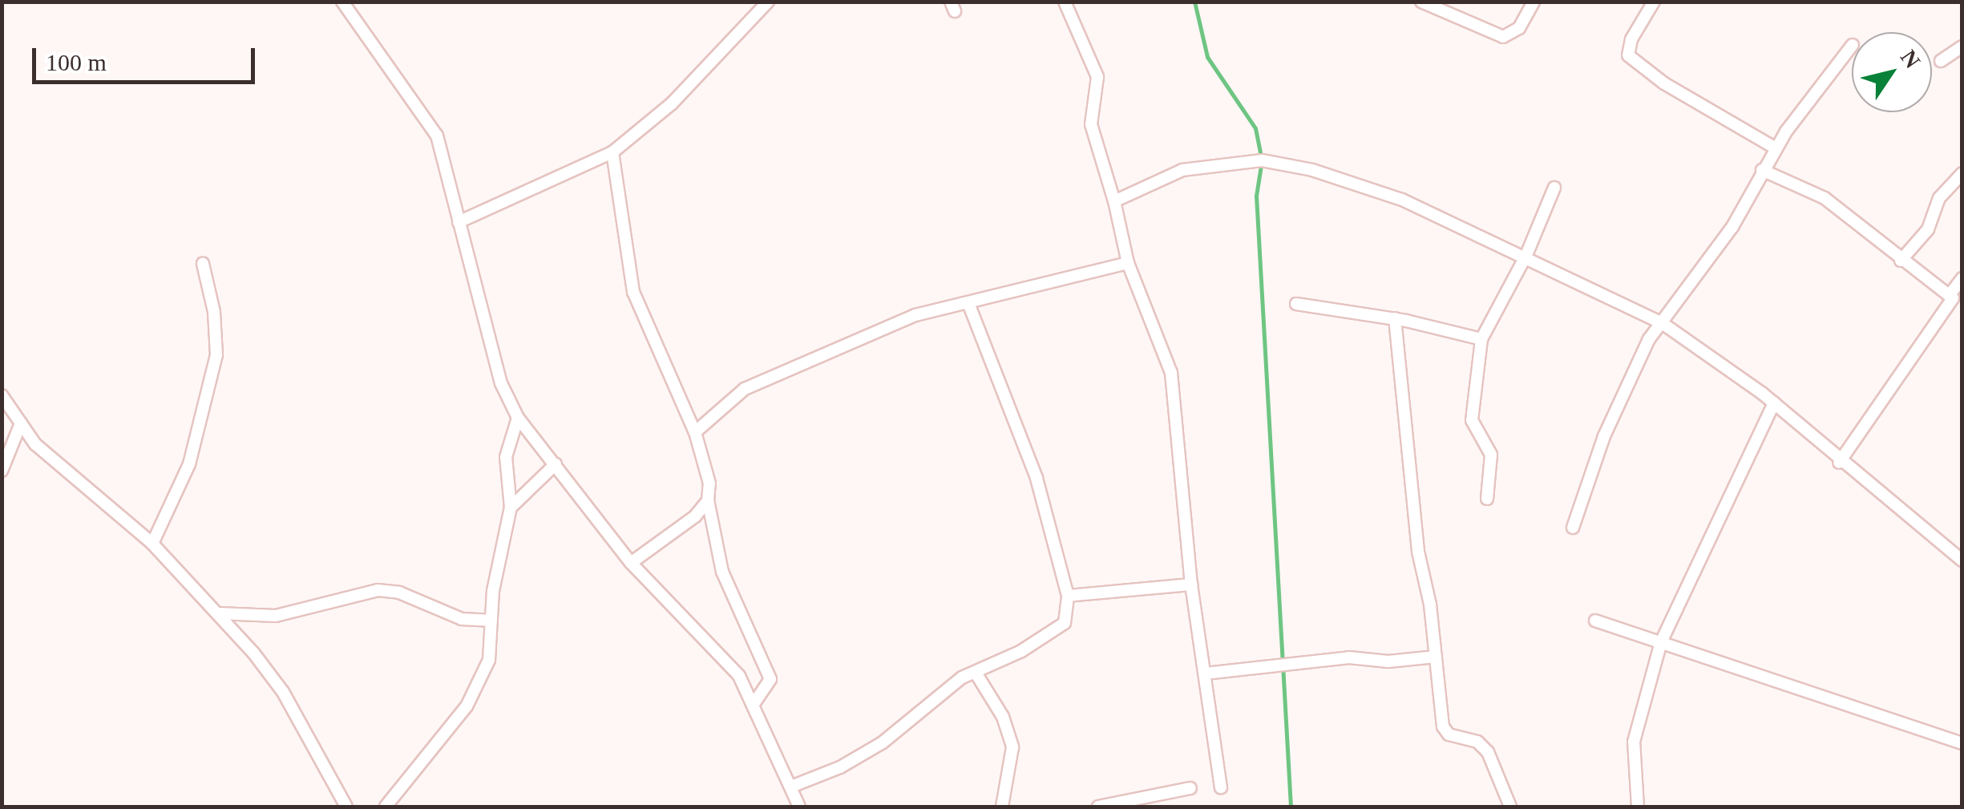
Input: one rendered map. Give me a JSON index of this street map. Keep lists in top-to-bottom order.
{
  "scale_bar": "100 m",
  "north": "top right"
}
